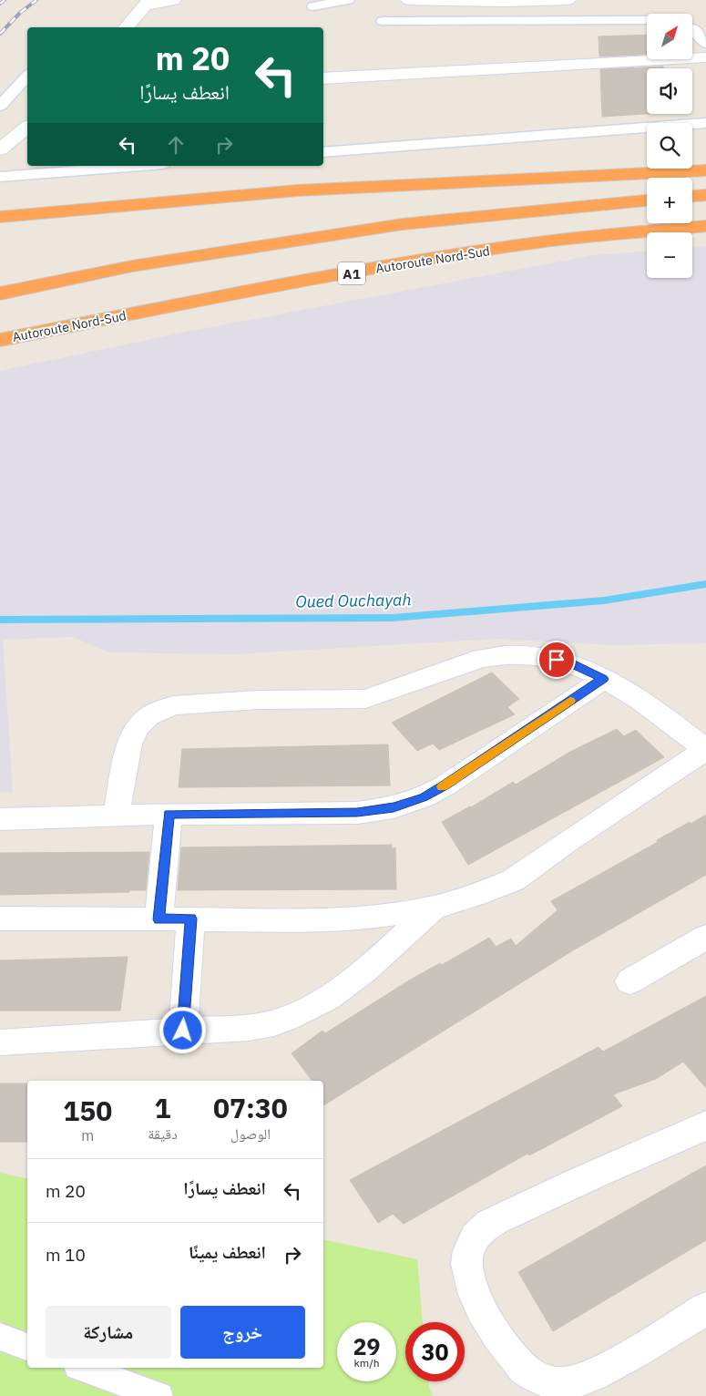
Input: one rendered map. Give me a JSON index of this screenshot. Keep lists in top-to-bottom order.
{
  "streets": {
    "highway": ["Autoroute Nord-Sud", "A1"]
  },
  "water": ["Oued Ouchayah"],
  "north": "top right",
  "page": {
    "map_buttons": ["+", "−"],
    "turn": ["20 m", "انعطف يسارًا"],
    "eta": [
      "07:30",
      "الوصول",
      "1",
      "دقيقة",
      "150",
      "m"
    ],
    "list": [
      {
        "name": "انعطف يسارًا",
        "value": "20 m"
      },
      {
        "name": "انعطف يمينًا",
        "value": "10 m"
      }
    ],
    "buttons": ["خروج", "مشاركة"],
    "speed": "29 km/h",
    "limit": "30"
  }
}
